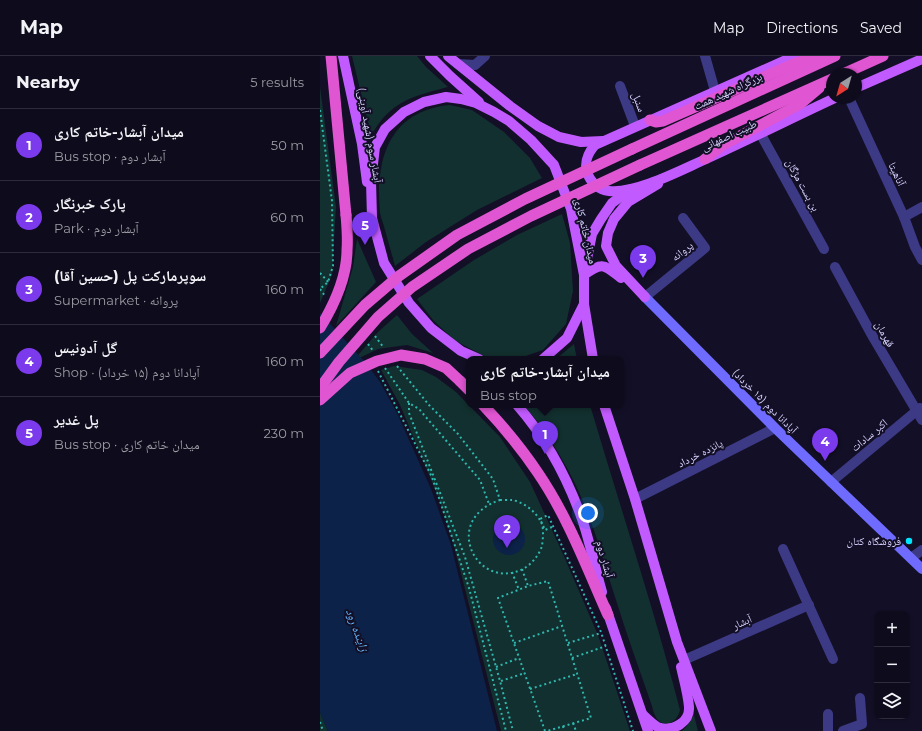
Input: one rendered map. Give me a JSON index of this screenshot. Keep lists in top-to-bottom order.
{
  "streets": {
    "highway": ["بزرگراه شهید همت"],
    "main road": [
      "آبشار سوم (شهید آوینی)",
      "طبیب اصفهانی",
      "میدان خاتم کاری",
      "آپادانا دوم (۱۵ خرداد)",
      "آبشار دوم"
    ],
    "street": [
      "سنبل",
      "آناهیتا",
      "بن بست مژگان",
      "پروانه",
      "قهرمان",
      "اکبر سادات",
      "پانزده خرداد",
      "آبشار"
    ]
  },
  "crossings": [
    ["آبشار سوم (شهید آوینی)", "میدان خاتم کاری"],
    ["طبیب اصفهانی", "بن بست مژگان"],
    ["پروانه", "آپادانا دوم (۱۵ خرداد)"],
    ["قهرمان", "اکبر سادات"],
    ["آپادانا دوم (۱۵ خرداد)", "اکبر سادات"],
    ["آپادانا دوم (۱۵ خرداد)", "پانزده خرداد"]
  ],
  "water": ["زاینده رود"],
  "places": ["فروشگاه کتان"],
  "north": "bottom left",
  "page": {
    "header": "Map",
    "nav": ["Map", "Directions", "Saved"],
    "heading": ["Nearby", "5 results"],
    "list": [
      {
        "mark": "1",
        "name": "میدان آبشار-خاتم کاری",
        "note": "Bus stop · آبشار دوم",
        "value": "50 m"
      },
      {
        "mark": "2",
        "name": "پارک خبرنگار",
        "note": "Park · آبشار دوم",
        "value": "60 m"
      },
      {
        "mark": "3",
        "name": "سوپرمارکت پل (حسین آقا)",
        "note": "Supermarket · پروانه",
        "value": "160 m"
      },
      {
        "mark": "4",
        "name": "گل آدونیس",
        "note": "Shop · آپادانا دوم (۱۵ خرداد)",
        "value": "160 m"
      },
      {
        "mark": "5",
        "name": "پل غدیر",
        "note": "Bus stop · میدان خاتم کاری",
        "value": "230 m"
      }
    ],
    "pins": [
      "5",
      "3",
      "1",
      "4",
      "2"
    ],
    "popup": ["میدان آبشار-خاتم کاری", "Bus stop"],
    "map_buttons": ["+", "−"]
  }
}
